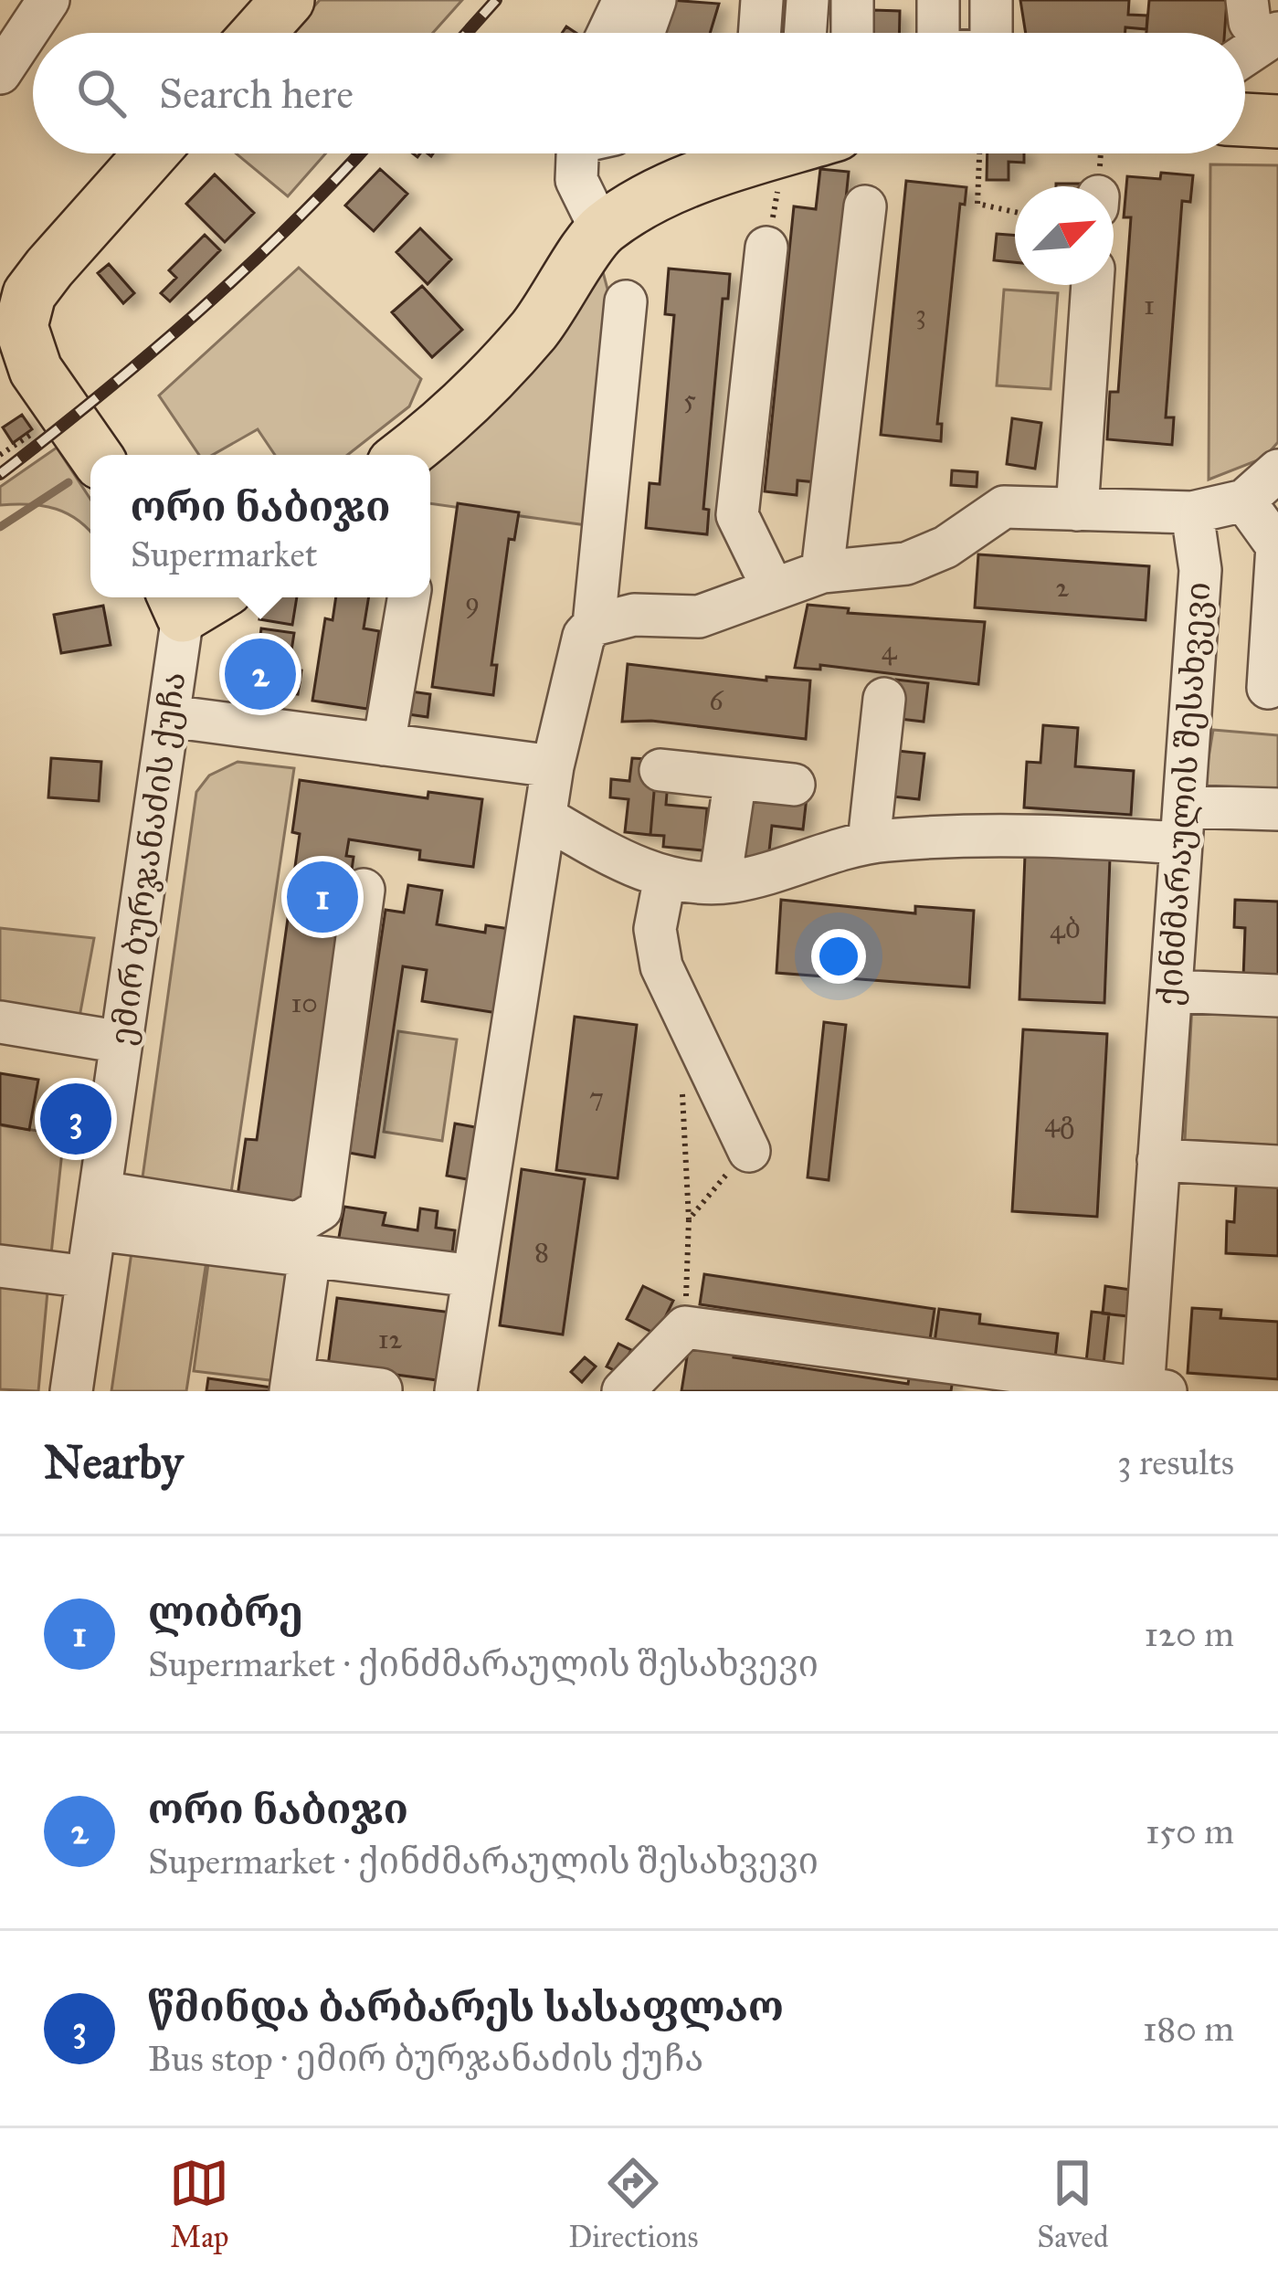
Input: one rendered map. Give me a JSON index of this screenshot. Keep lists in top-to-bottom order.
{
  "streets": {
    "street": ["ქინძმარაულის შესახვევი", "ემირ ბურჯანაძის ქუჩა"]
  },
  "house_numbers": [
    "1",
    "3",
    "5",
    "2",
    "9",
    "4",
    "6",
    "4ბ",
    "10",
    "7",
    "4გ",
    "8",
    "12"
  ],
  "north": "top right",
  "page": {
    "search": "Search here",
    "popup": ["ორი ნაბიჯი", "Supermarket"],
    "pins": ["2", "1", "3"],
    "heading": ["Nearby", "3 results"],
    "list": [
      {
        "mark": "1",
        "name": "ლიბრე",
        "note": "Supermarket · ქინძმარაულის შესახვევი",
        "value": "120 m"
      },
      {
        "mark": "2",
        "name": "ორი ნაბიჯი",
        "note": "Supermarket · ქინძმარაულის შესახვევი",
        "value": "150 m"
      },
      {
        "mark": "3",
        "name": "წმინდა ბარბარეს სასაფლაო",
        "note": "Bus stop · ემირ ბურჯანაძის ქუჩა",
        "value": "180 m"
      }
    ],
    "nav": ["Map", "Directions", "Saved"]
  }
}
